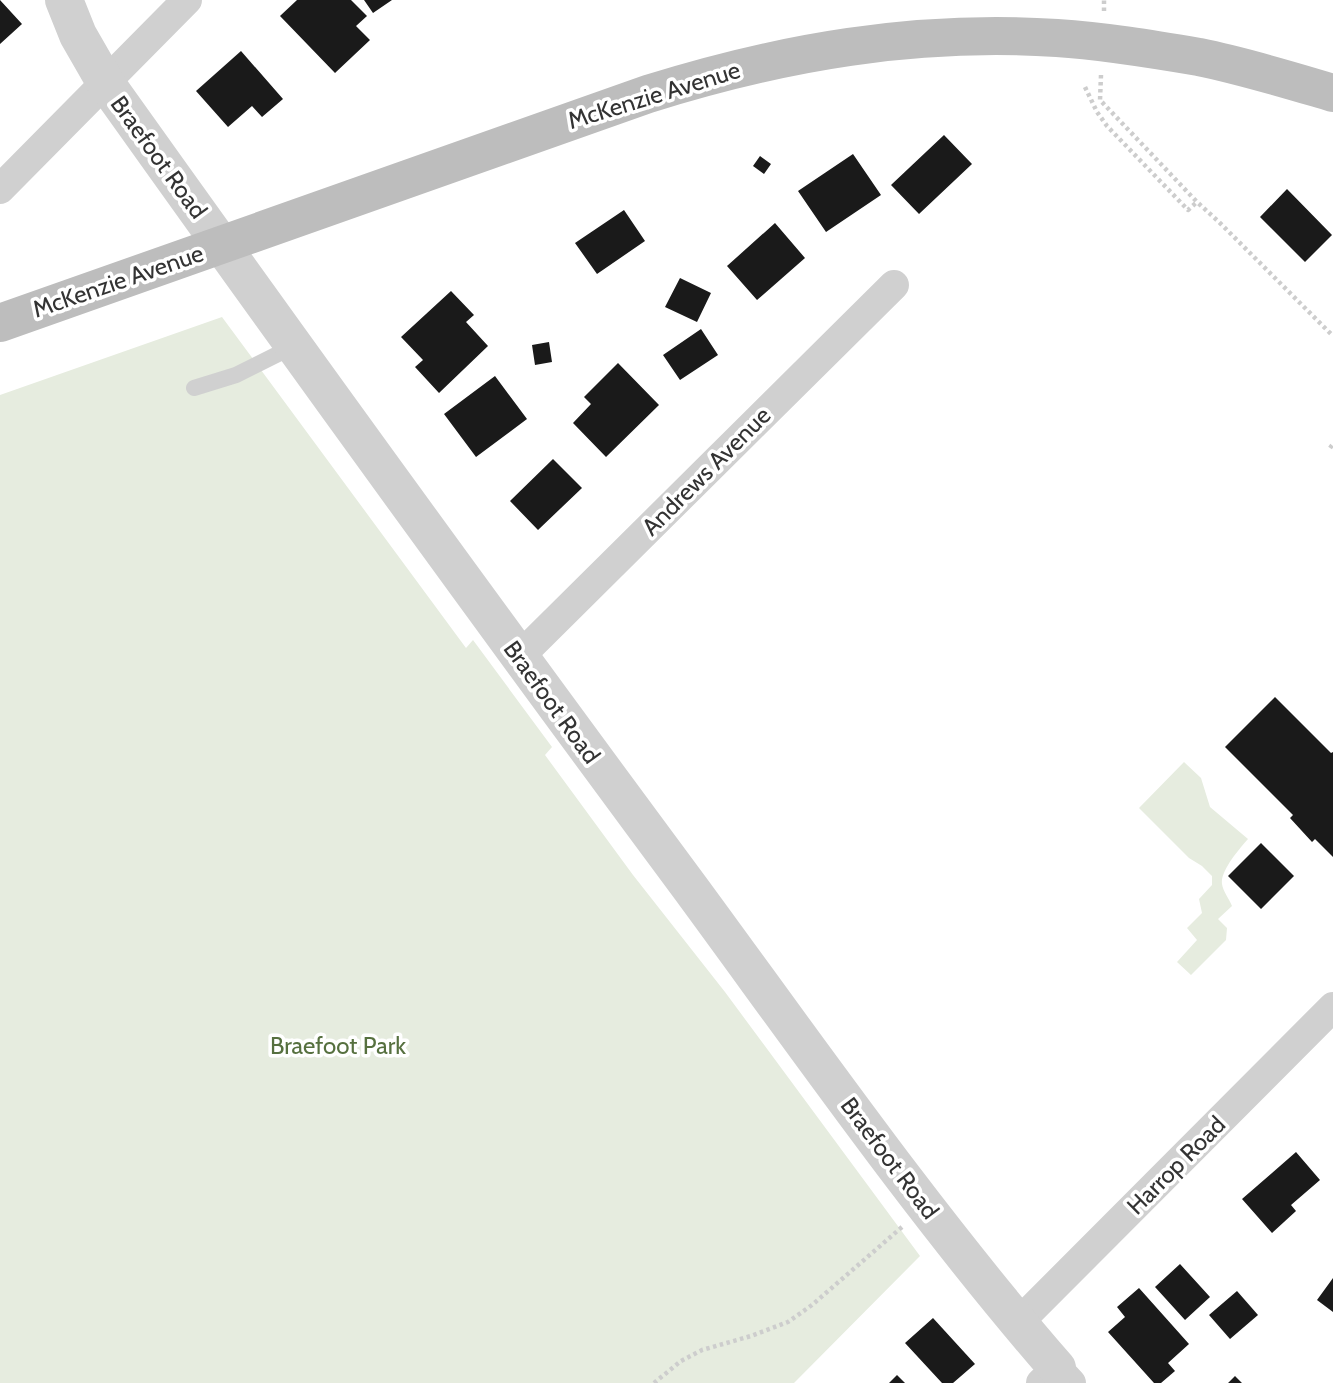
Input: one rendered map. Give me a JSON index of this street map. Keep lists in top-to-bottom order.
{
  "streets": {
    "main road": ["McKenzie Avenue"],
    "street": ["Braefoot Road", "Andrews Avenue", "Harrop Road"]
  },
  "crossings": [
    ["McKenzie Avenue", "Braefoot Road"],
    ["Braefoot Road", "Andrews Avenue"],
    ["Braefoot Road", "Harrop Road"]
  ],
  "parks": ["Braefoot Park"]
}
